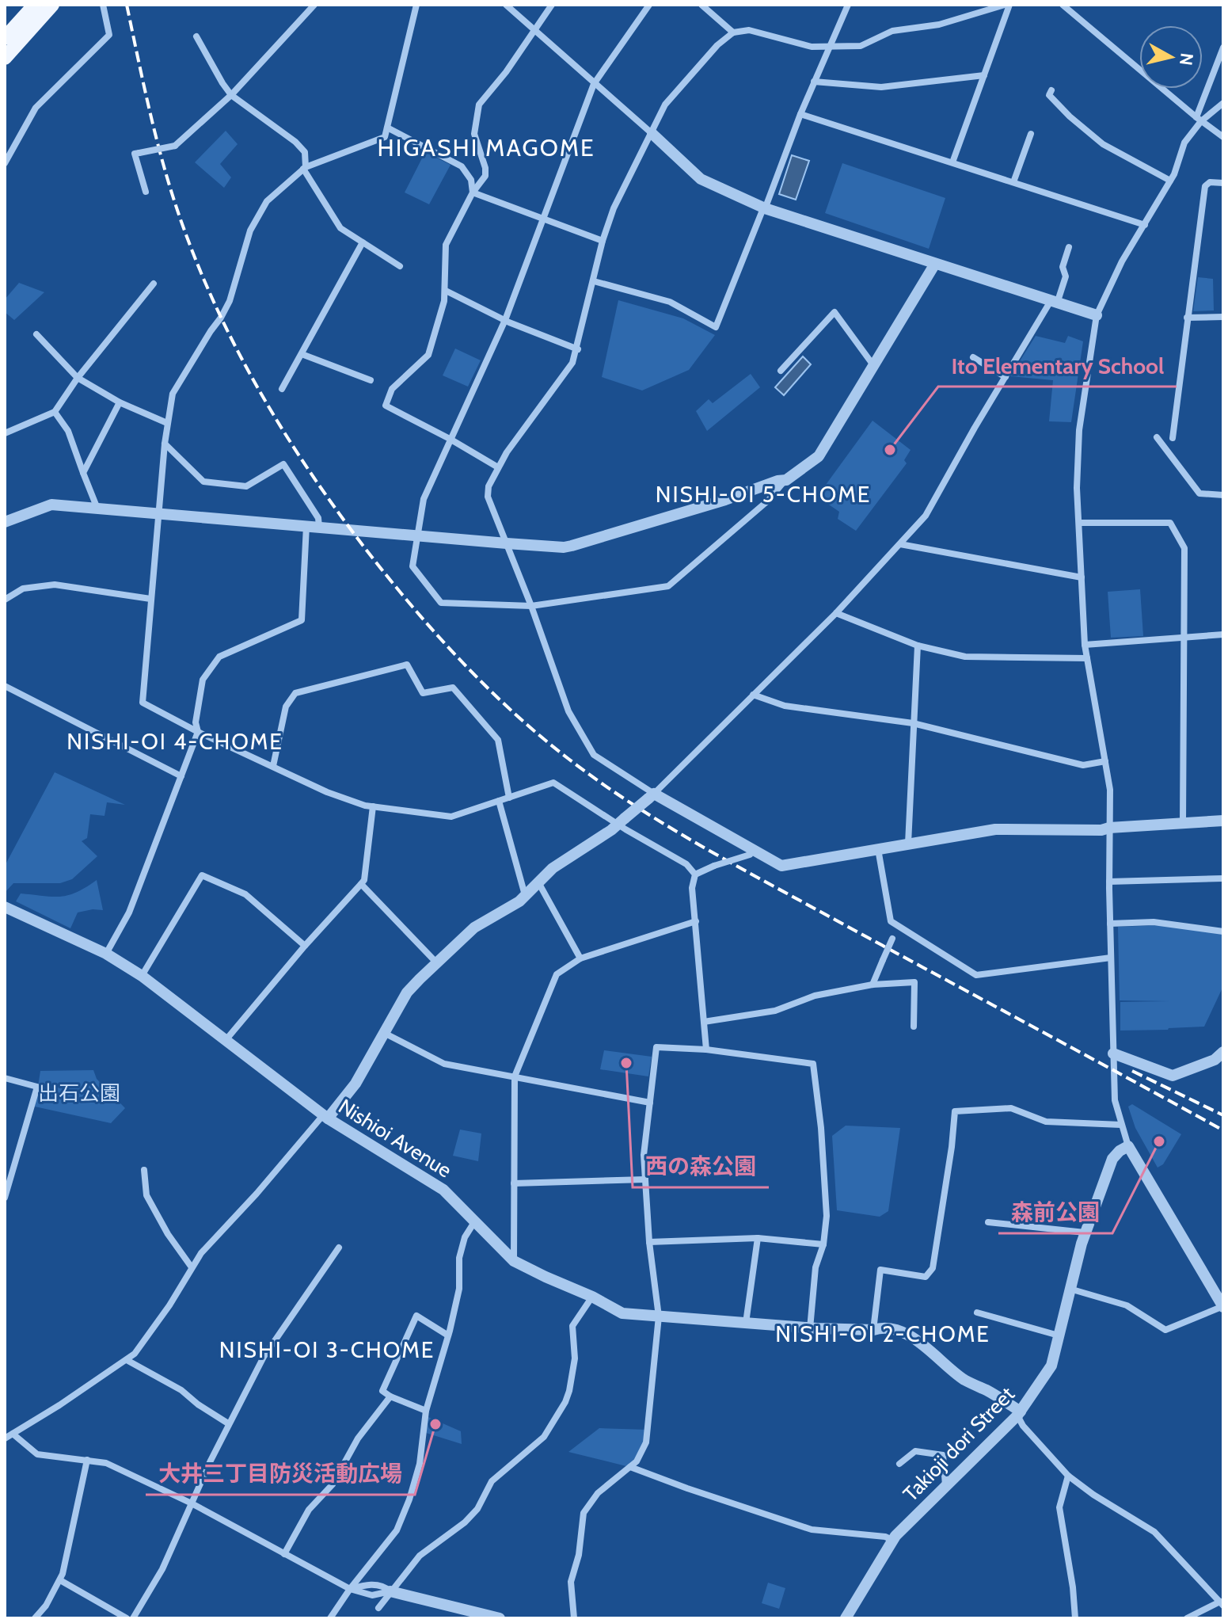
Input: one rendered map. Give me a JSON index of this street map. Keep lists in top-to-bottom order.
{
  "streets": {
    "street": ["Nishioi Avenue", "Takioji dori Street"]
  },
  "crossings": [
    ["Nishioi Avenue", "Takioji dori Street"]
  ],
  "districts": [
    "HIGASHI MAGOME",
    "NISHI-OI 5-CHOME",
    "NISHI-OI 4-CHOME",
    "NISHI-OI 2-CHOME",
    "NISHI-OI 3-CHOME"
  ],
  "parks": ["出石公園"],
  "places": [
    "Ito Elementary School",
    "西の森公園",
    "森前公園",
    "大井三丁目防災活動広場"
  ],
  "north": "right"
}
